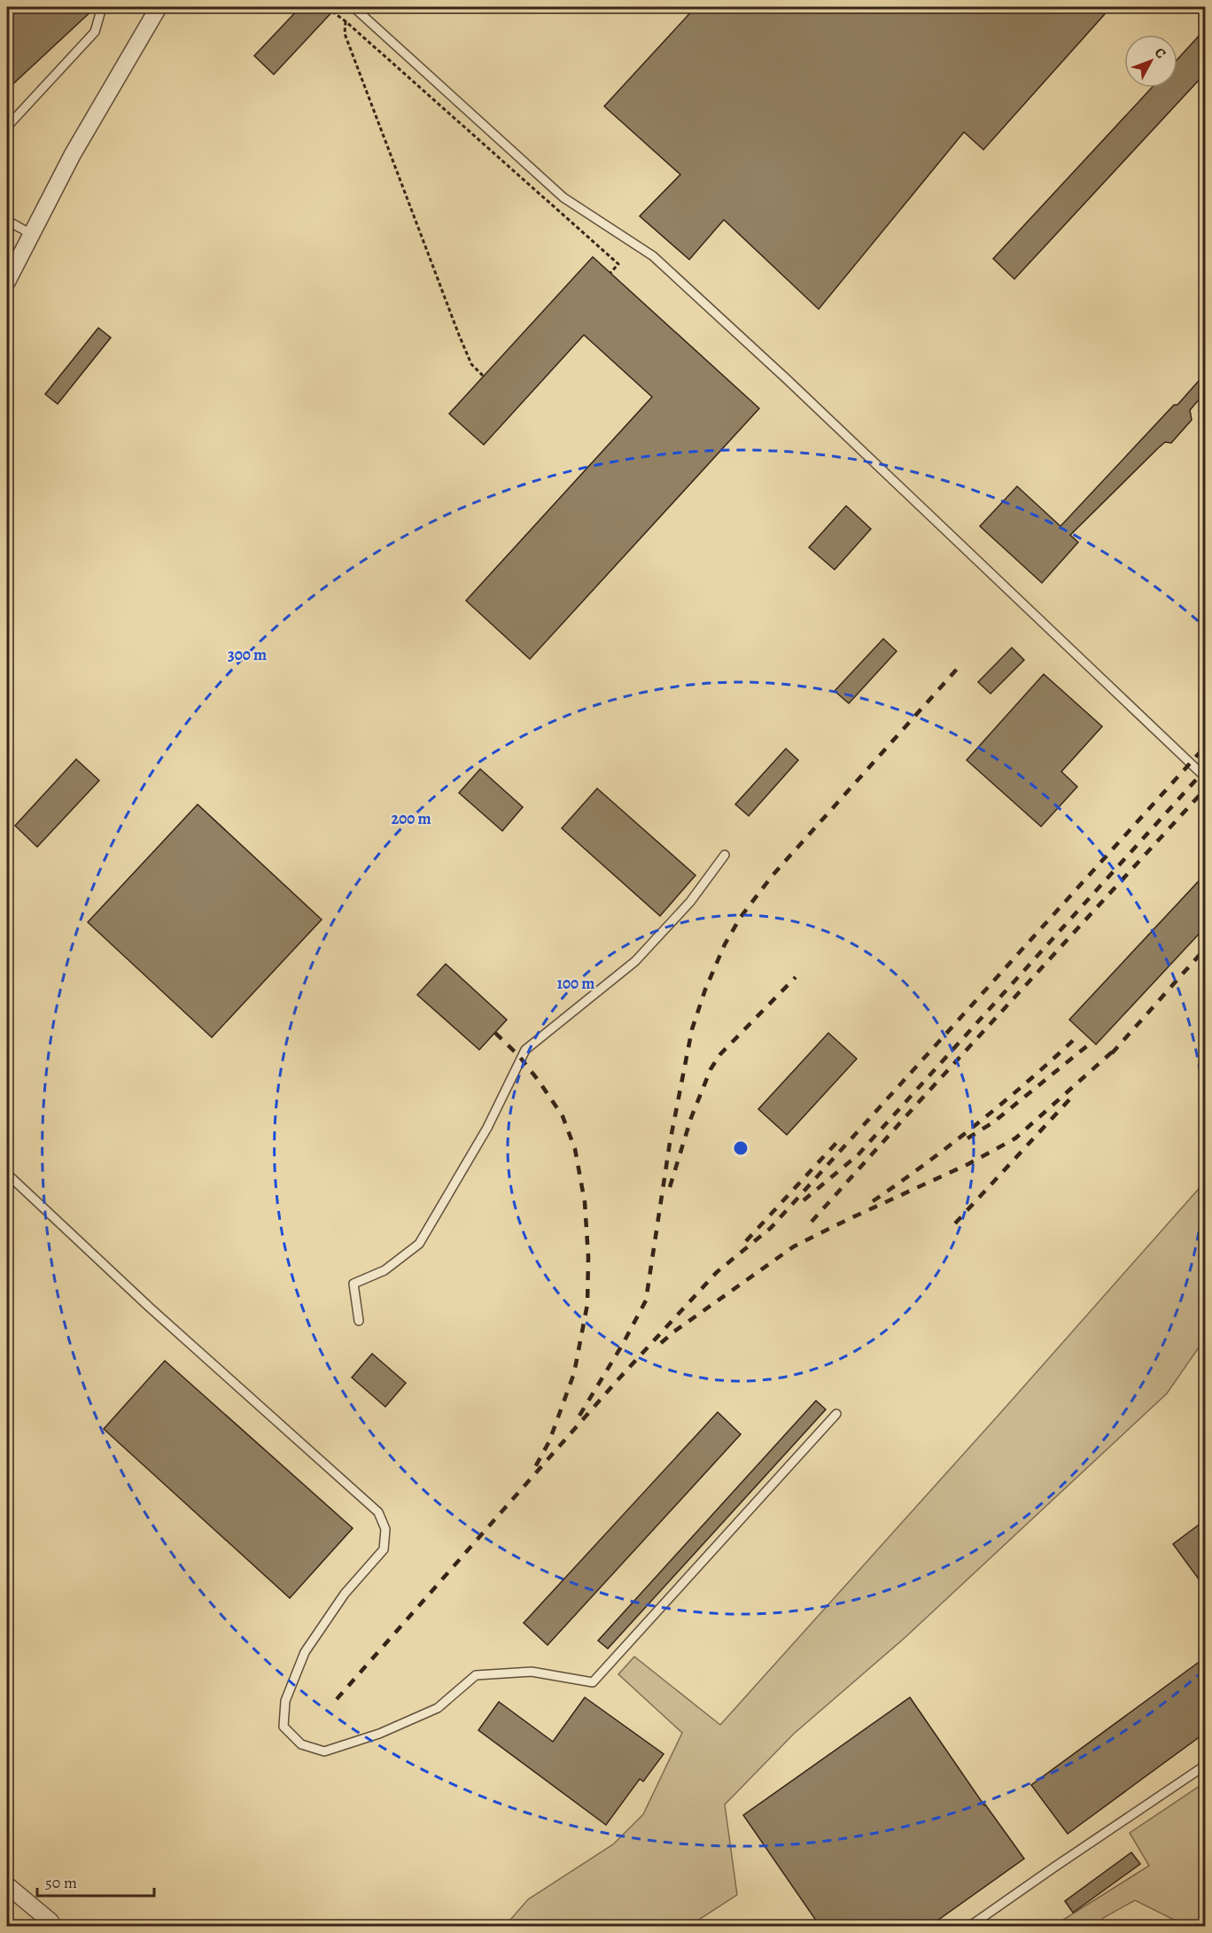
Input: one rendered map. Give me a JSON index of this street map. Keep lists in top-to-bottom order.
{
  "scale_bar": "50 m",
  "north": "top right",
  "rings": ["300 m", "200 m", "100 m"]
}
